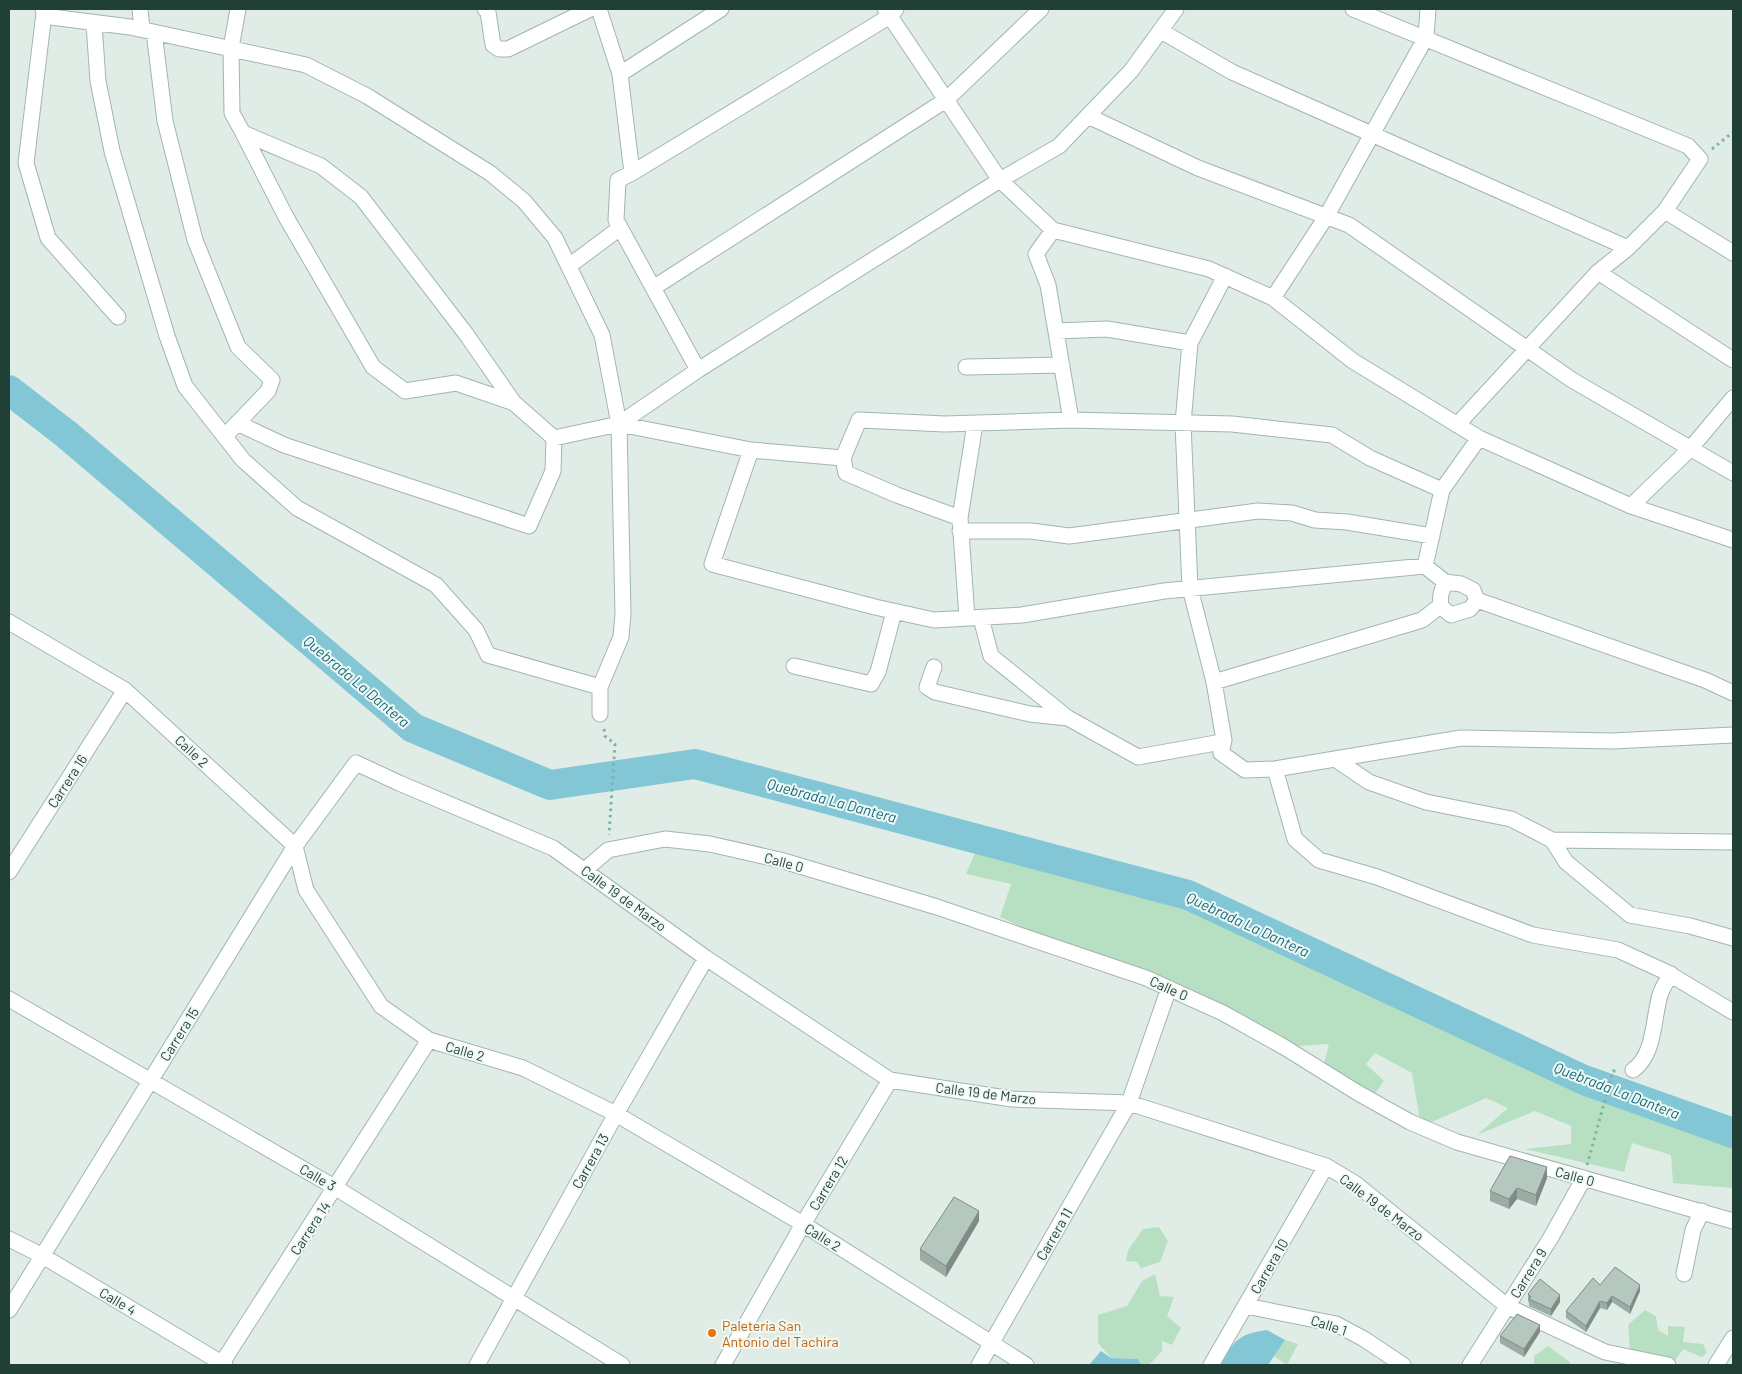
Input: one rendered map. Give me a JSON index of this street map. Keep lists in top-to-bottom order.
{
  "streets": {
    "street": [
      "Calle 2",
      "Carrera 16",
      "Calle 0",
      "Calle 19 de Marzo",
      "Carrera 15",
      "Carrera 13",
      "Calle 3",
      "Carrera 12",
      "Carrera 14",
      "Carrera 11",
      "Carrera 10",
      "Carrera 9",
      "Calle 4",
      "Calle 1"
    ]
  },
  "crossings": [
    ["Calle 2", "Carrera 16"],
    ["Calle 2", "Carrera 15"],
    ["Calle 2", "Carrera 13"],
    ["Calle 2", "Carrera 12"],
    ["Calle 2", "Carrera 14"],
    ["Calle 2", "Carrera 11"],
    ["Calle 0", "Calle 19 de Marzo"],
    ["Calle 0", "Carrera 11"],
    ["Calle 0", "Carrera 9"],
    ["Calle 19 de Marzo", "Carrera 15"],
    ["Calle 19 de Marzo", "Carrera 13"],
    ["Calle 19 de Marzo", "Carrera 12"],
    ["Calle 19 de Marzo", "Carrera 11"],
    ["Calle 19 de Marzo", "Carrera 10"],
    ["Calle 19 de Marzo", "Carrera 9"],
    ["Carrera 15", "Calle 3"],
    ["Carrera 15", "Calle 4"],
    ["Carrera 13", "Calle 3"],
    ["Calle 3", "Carrera 14"],
    ["Carrera 14", "Calle 4"],
    ["Carrera 10", "Calle 1"]
  ],
  "water": ["Quebrada La Dantera"],
  "places": ["Paletería San Antonio del Tachira"]
}
